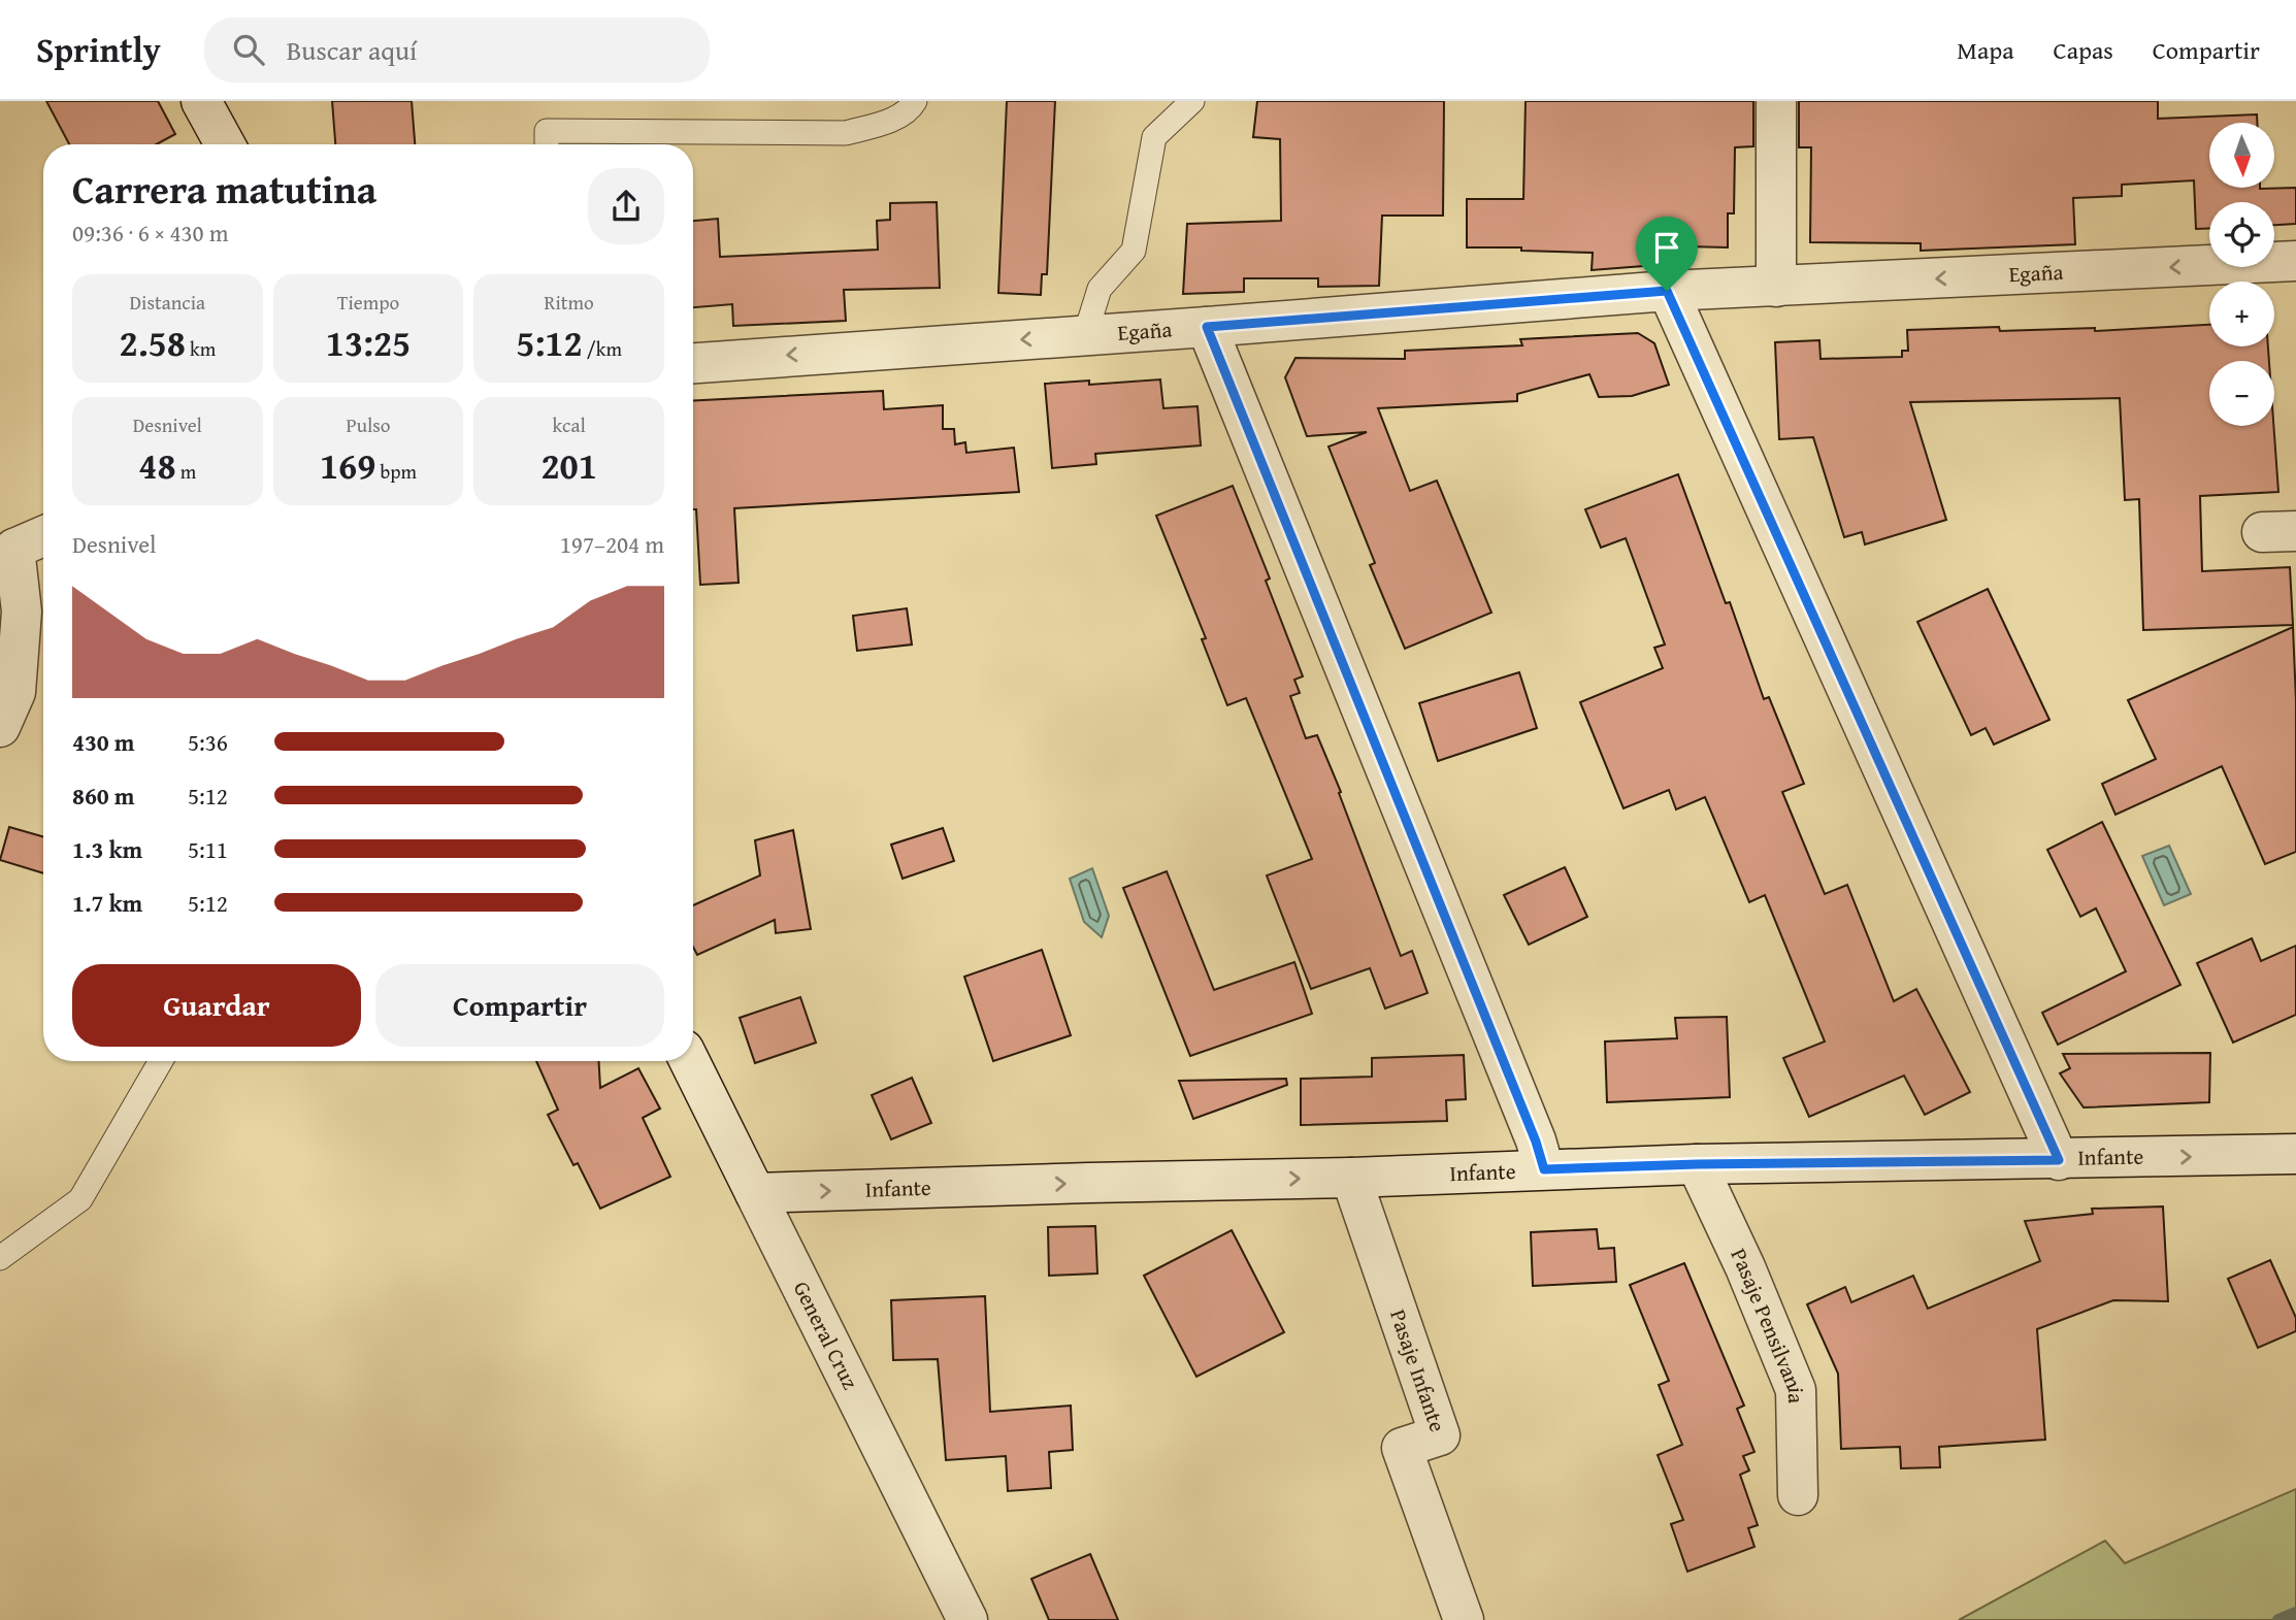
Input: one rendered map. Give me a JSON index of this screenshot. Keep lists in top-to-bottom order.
{
  "streets": {
    "street": [
      "Egaña",
      "Infante",
      "Pasaje Pensilvania",
      "General Cruz",
      "Pasaje Infante"
    ]
  },
  "crossings": [
    ["Infante", "Pasaje Pensilvania"],
    ["Infante", "General Cruz"],
    ["Infante", "Pasaje Infante"]
  ],
  "one_way": ["Egaña", "Infante"],
  "north": "bottom",
  "page": {
    "header": "Sprintly",
    "search": "Buscar aquí",
    "nav": ["Mapa", "Capas", "Compartir"],
    "map_buttons": ["+", "−"],
    "heading": ["Carrera matutina", "09:36 · 6 × 430 m"],
    "stats": [
      ["Distancia", "2.58 km"],
      ["Tiempo", "13:25"],
      ["Ritmo", "5:12 /km"],
      ["Desnivel", "48 m"],
      ["Pulso", "169 bpm"],
      ["kcal", "201"]
    ],
    "chart": ["Desnivel", "197–204 m"],
    "list": [
      {
        "name": "430 m",
        "note": "5:36"
      },
      {
        "name": "860 m",
        "note": "5:12"
      },
      {
        "name": "1.3 km",
        "note": "5:11"
      },
      {
        "name": "1.7 km",
        "note": "5:12"
      }
    ],
    "buttons": ["Guardar", "Compartir"]
  }
}
